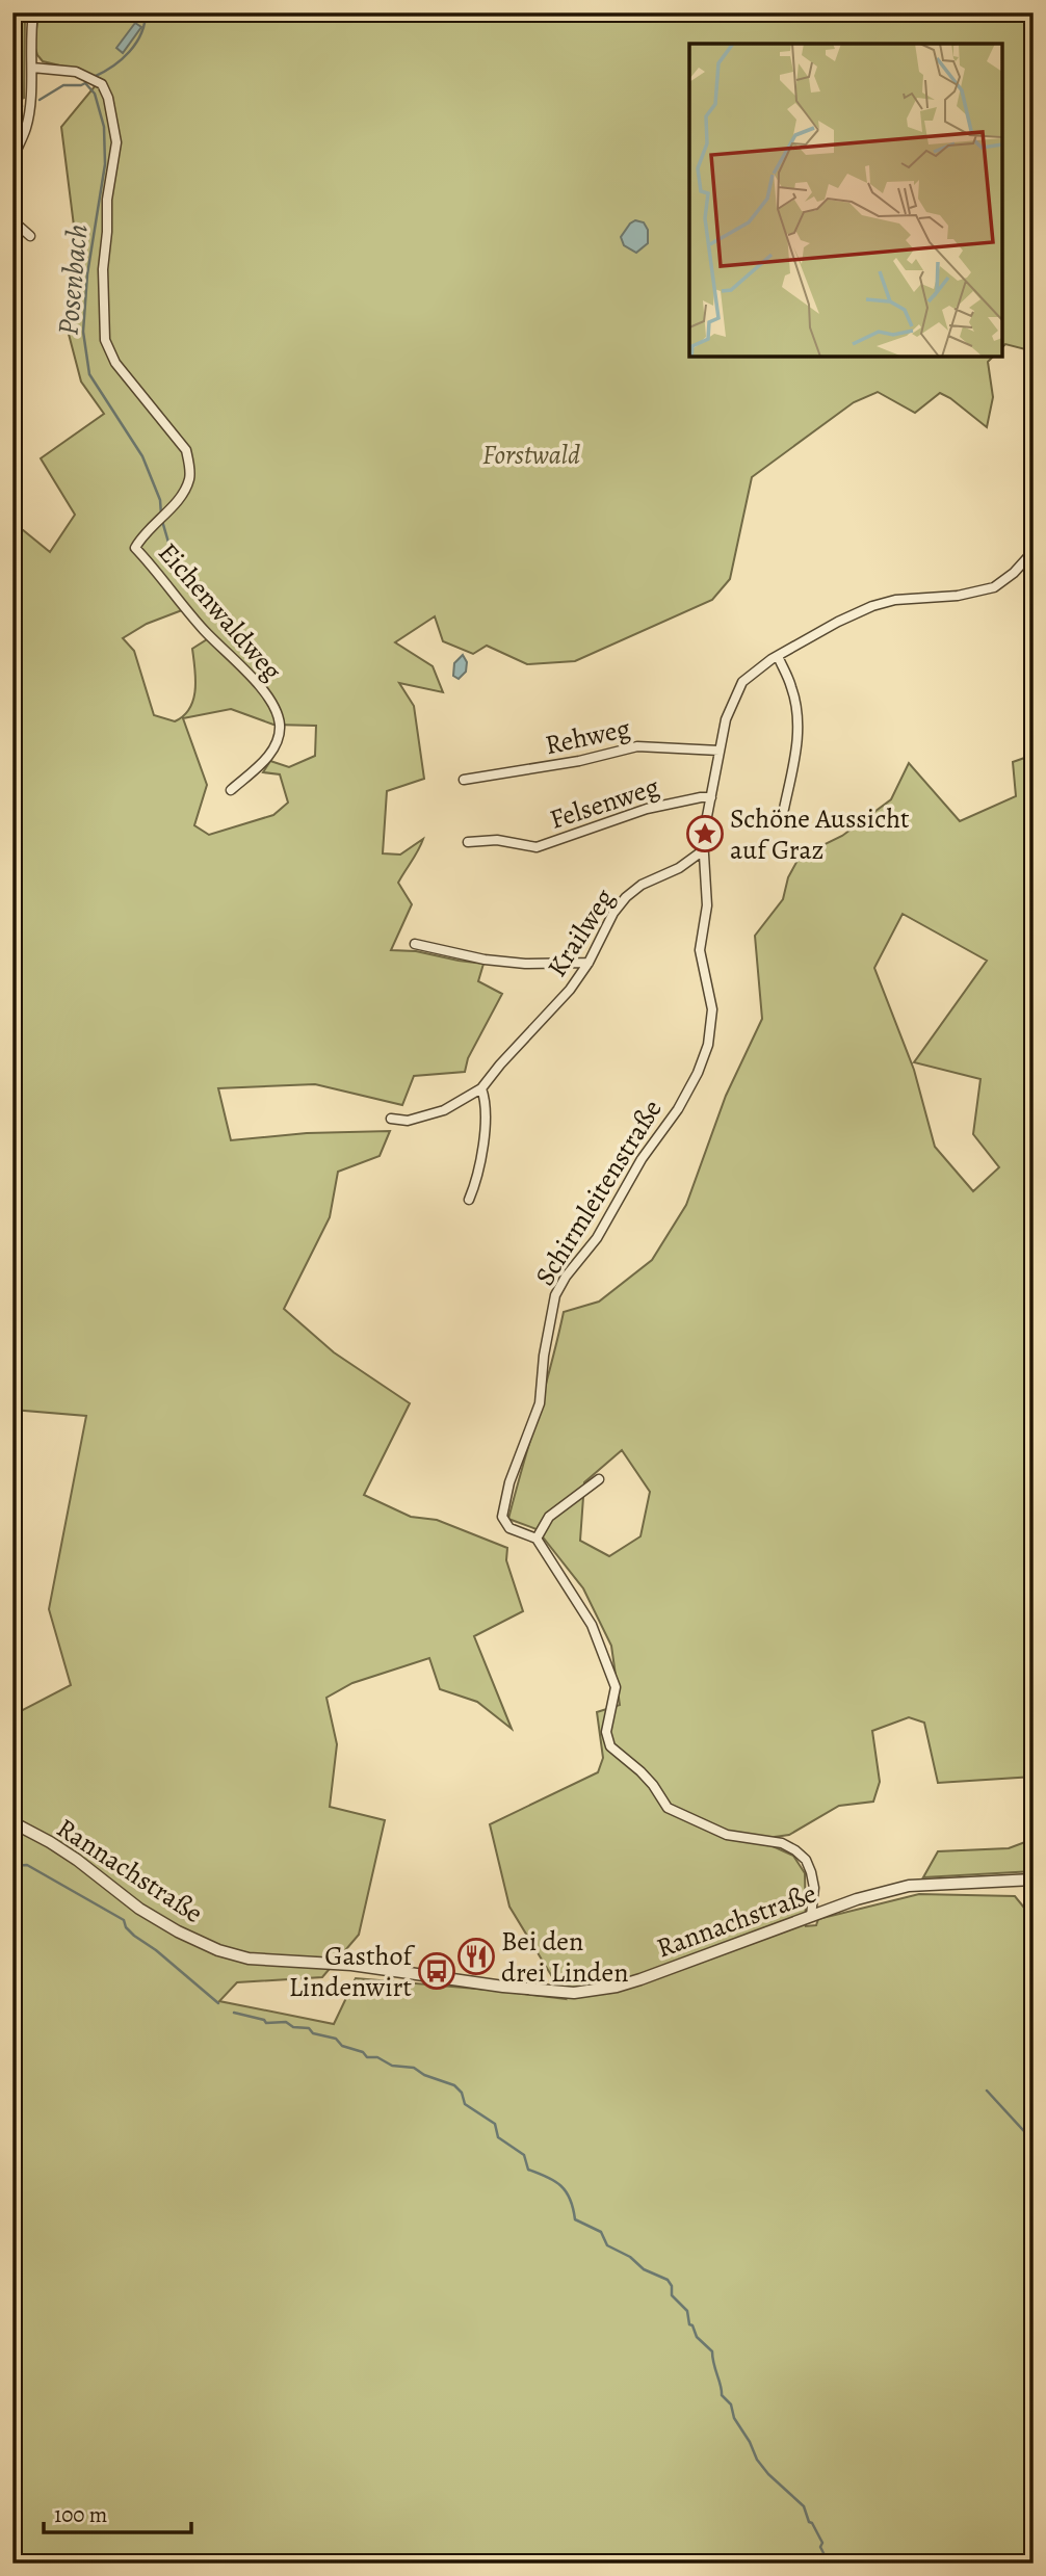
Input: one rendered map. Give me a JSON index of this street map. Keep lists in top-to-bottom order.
{
  "streets": {
    "street": [
      "Eichenwaldweg",
      "Rehweg",
      "Felsenweg",
      "Krailweg",
      "Schirmleitenstraße",
      "Rannachstraße"
    ]
  },
  "crossings": [
    ["Rehweg", "Schirmleitenstraße"],
    ["Felsenweg", "Schirmleitenstraße"],
    ["Krailweg", "Schirmleitenstraße"],
    ["Schirmleitenstraße", "Rannachstraße"]
  ],
  "water": ["Posenbach"],
  "parks": ["Forstwald"],
  "places": {
    "place": ["Schöne Aussicht auf Graz"],
    "restaurant": ["Bei den drei Linden"],
    "bus stop": ["Gasthof Lindenwirt"]
  },
  "scale_bar": "100 m"
}
